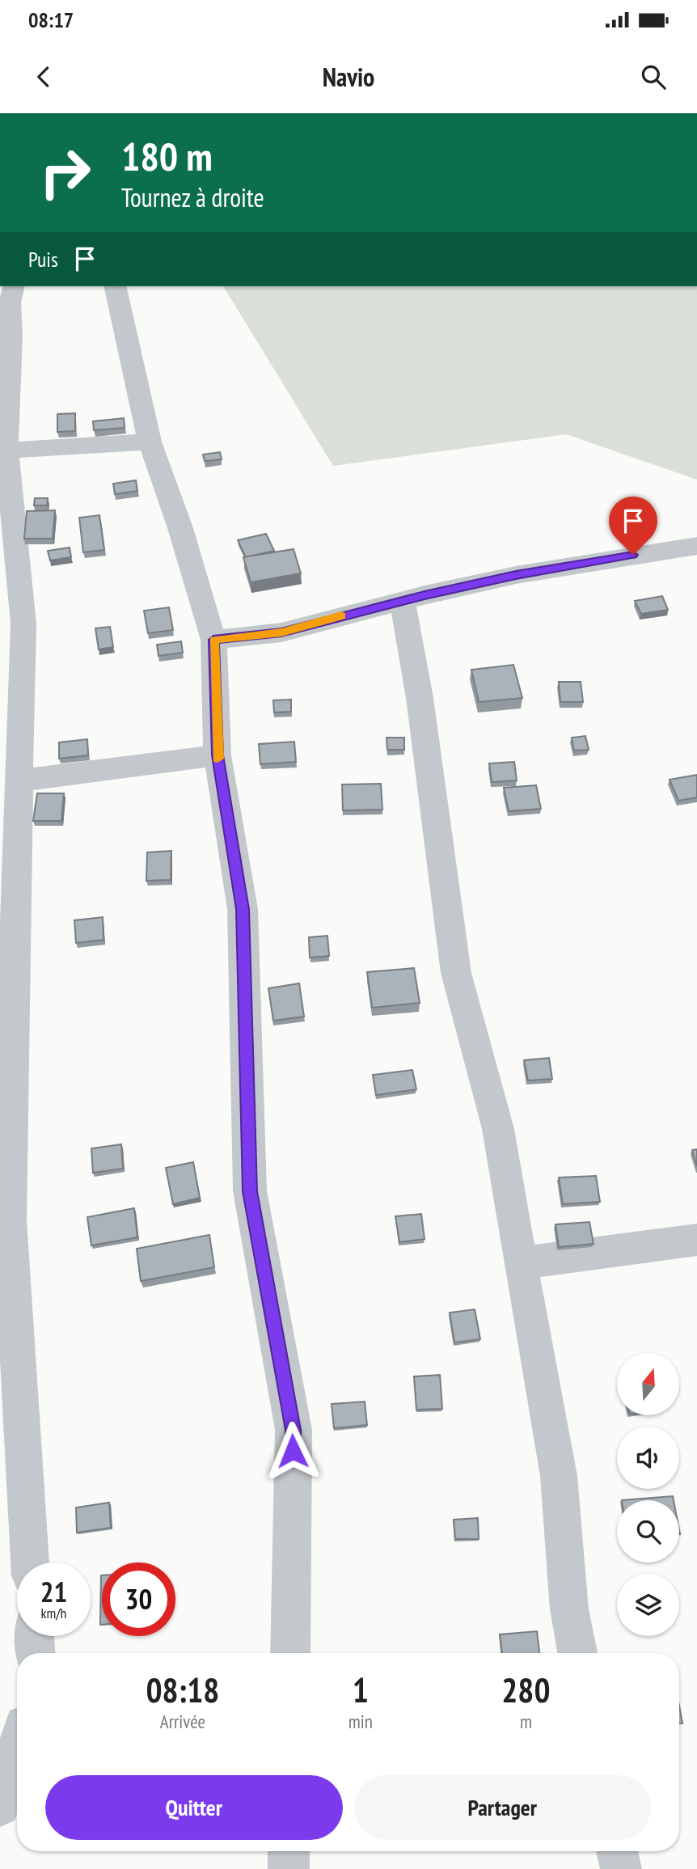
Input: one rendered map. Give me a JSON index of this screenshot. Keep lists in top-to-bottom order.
{
  "north": "top",
  "page": {
    "status": "08:17",
    "header": "Navio",
    "turn": ["180 m", "Tournez à droite"],
    "then": "Puis",
    "speed": "21 km/h",
    "limit": "30",
    "eta": [
      "08:18",
      "Arrivée",
      "1",
      "min",
      "280",
      "m"
    ],
    "buttons": ["Quitter", "Partager"]
  }
}
